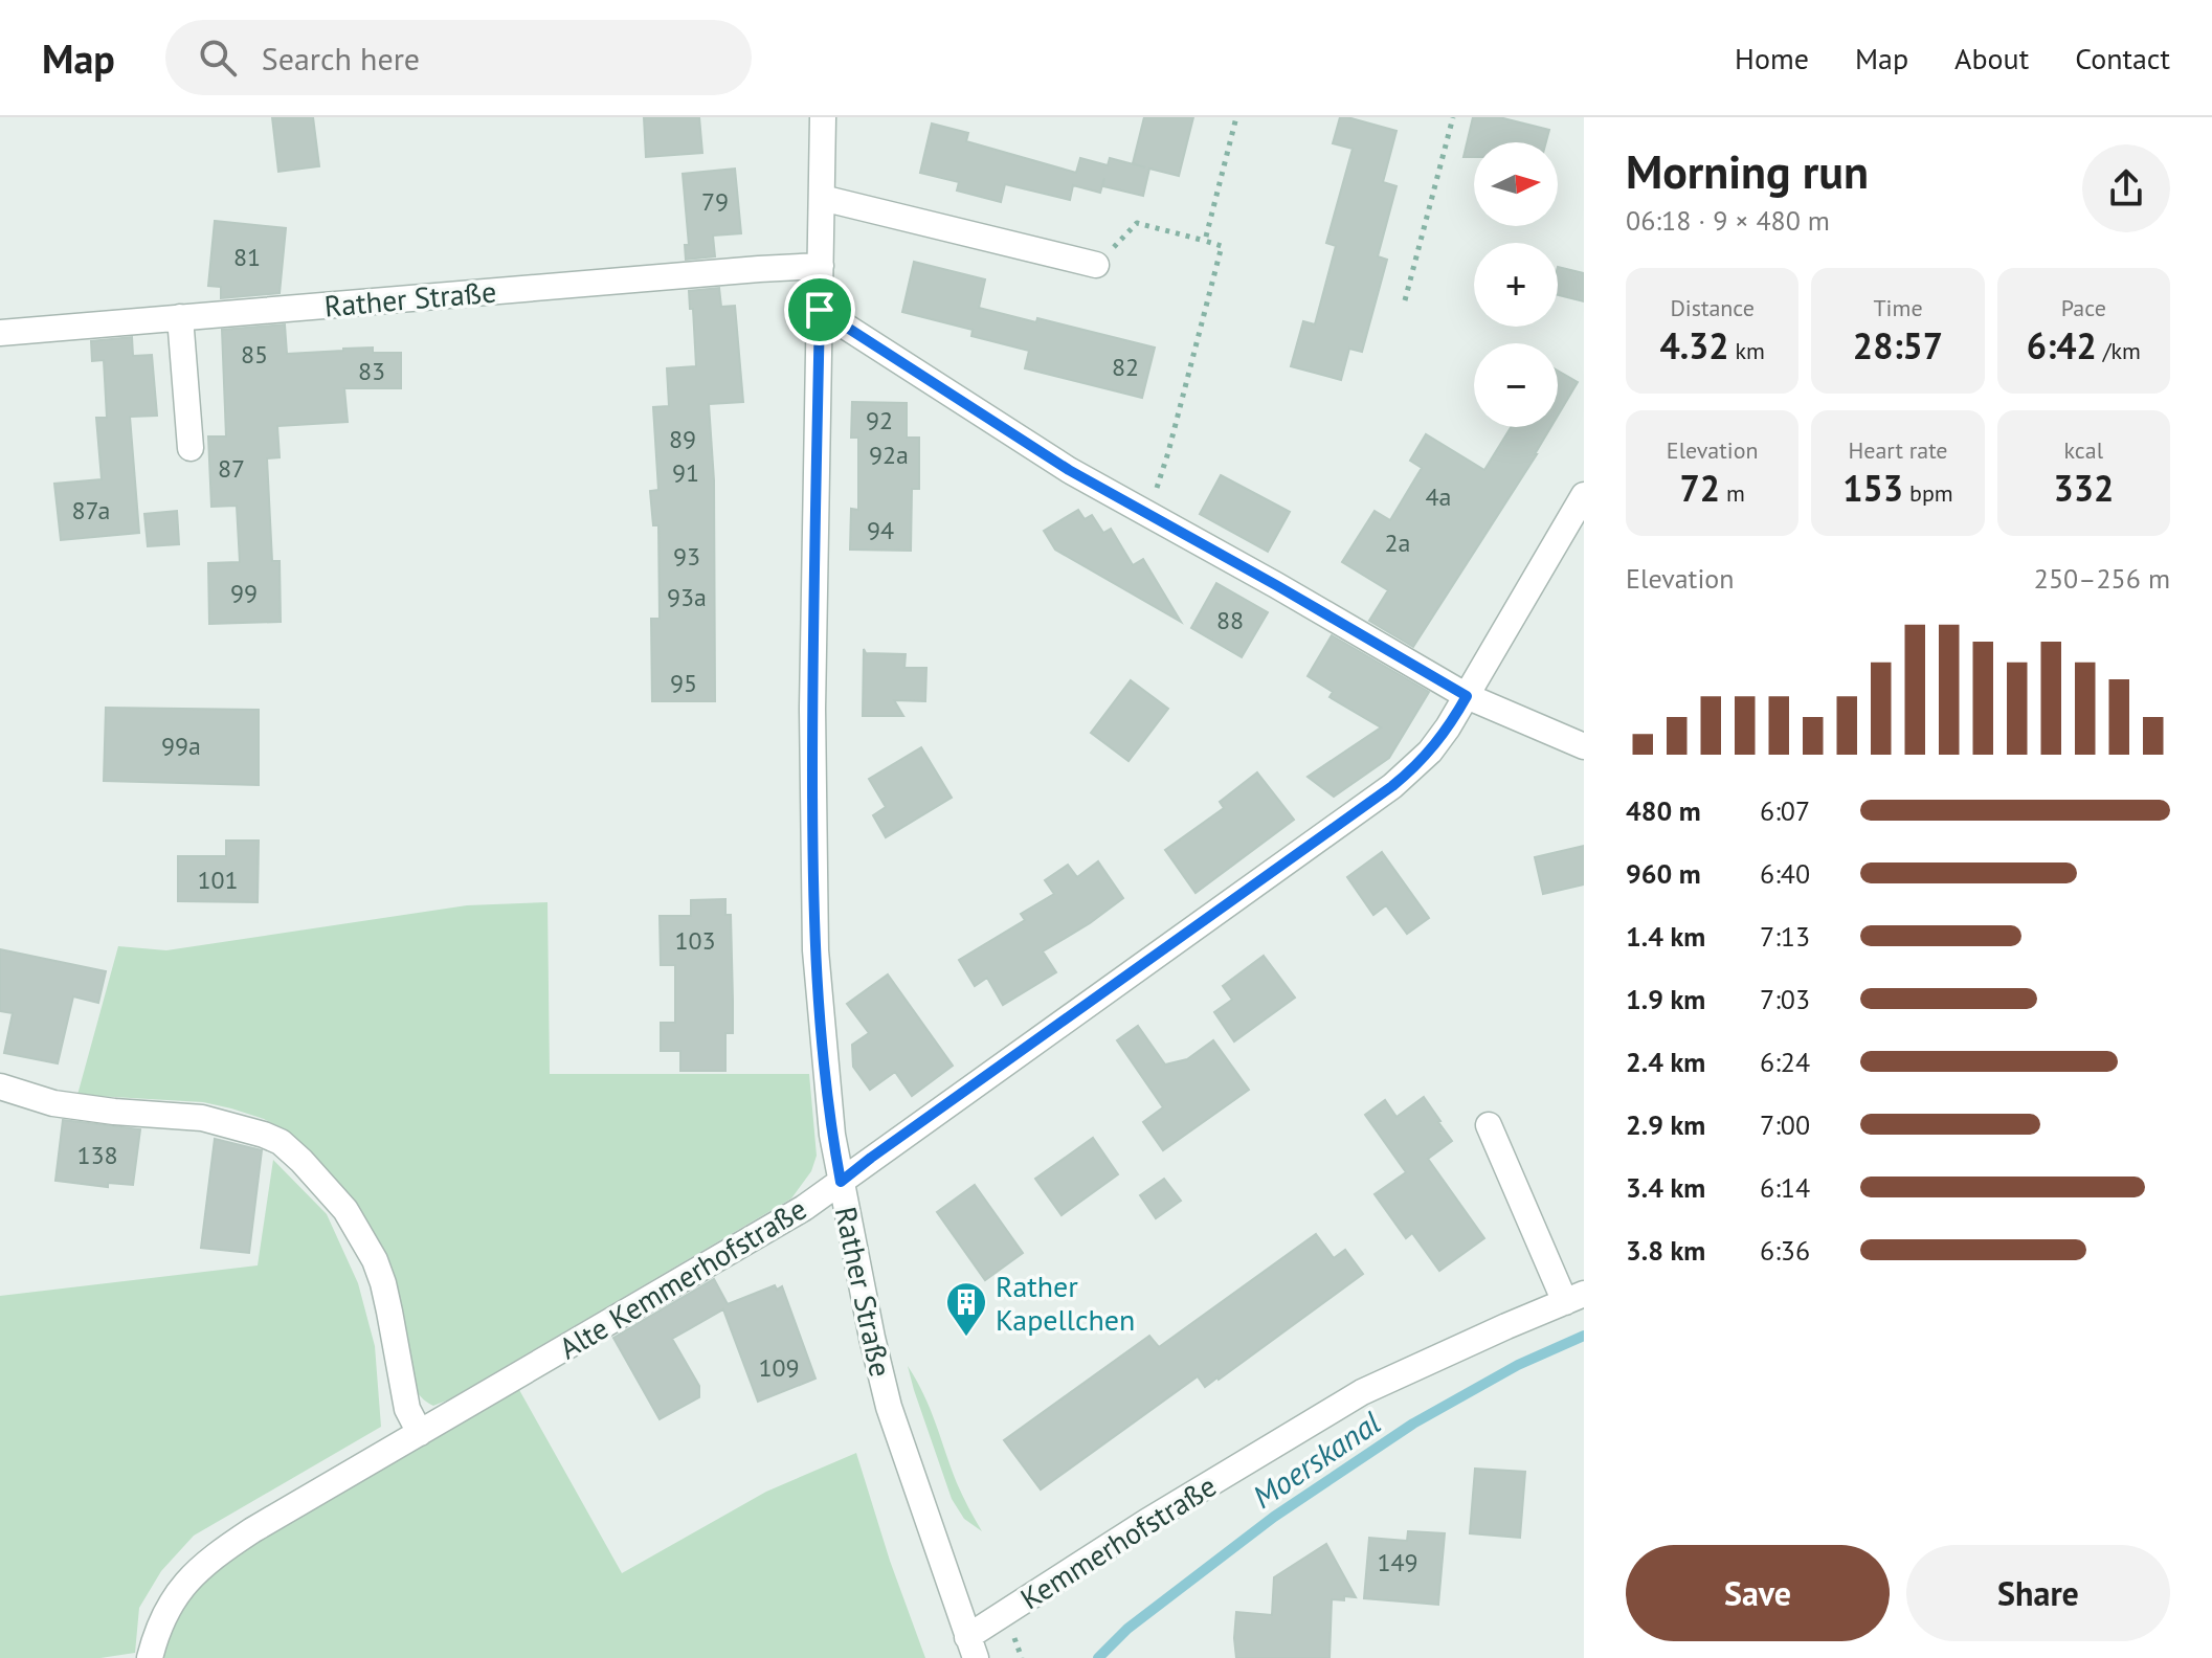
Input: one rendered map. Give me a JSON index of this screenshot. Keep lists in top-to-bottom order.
{
  "streets": {
    "street": ["Rather Straße", "Alte Kemmerhofstraße", "Kemmerhofstraße"]
  },
  "crossings": [
    ["Rather Straße", "Alte Kemmerhofstraße"],
    ["Rather Straße", "Kemmerhofstraße"]
  ],
  "water": ["Moerskanal"],
  "places": {
    "building": ["Rather Kapellchen"]
  },
  "house_numbers": [
    "79",
    "81",
    "85",
    "82",
    "83",
    "92",
    "89",
    "92a",
    "87",
    "91",
    "4a",
    "87a",
    "94",
    "2a",
    "93",
    "99",
    "93a",
    "88",
    "95",
    "99a",
    "101",
    "103",
    "138",
    "109",
    "149"
  ],
  "north": "right",
  "page": {
    "header": "Map",
    "search": "Search here",
    "nav": [
      "Home",
      "Map",
      "About",
      "Contact"
    ],
    "heading": ["Morning run", "06:18 · 9 × 480 m"],
    "map_buttons": ["+", "−"],
    "stats": [
      ["Distance", "4.32 km"],
      ["Time", "28:57"],
      ["Pace", "6:42 /km"],
      ["Elevation", "72 m"],
      ["Heart rate", "153 bpm"],
      ["kcal", "332"]
    ],
    "chart": ["Elevation", "250–256 m"],
    "list": [
      {
        "name": "480 m",
        "note": "6:07"
      },
      {
        "name": "960 m",
        "note": "6:40"
      },
      {
        "name": "1.4 km",
        "note": "7:13"
      },
      {
        "name": "1.9 km",
        "note": "7:03"
      },
      {
        "name": "2.4 km",
        "note": "6:24"
      },
      {
        "name": "2.9 km",
        "note": "7:00"
      },
      {
        "name": "3.4 km",
        "note": "6:14"
      },
      {
        "name": "3.8 km",
        "note": "6:36"
      }
    ],
    "buttons": ["Save", "Share"]
  }
}
